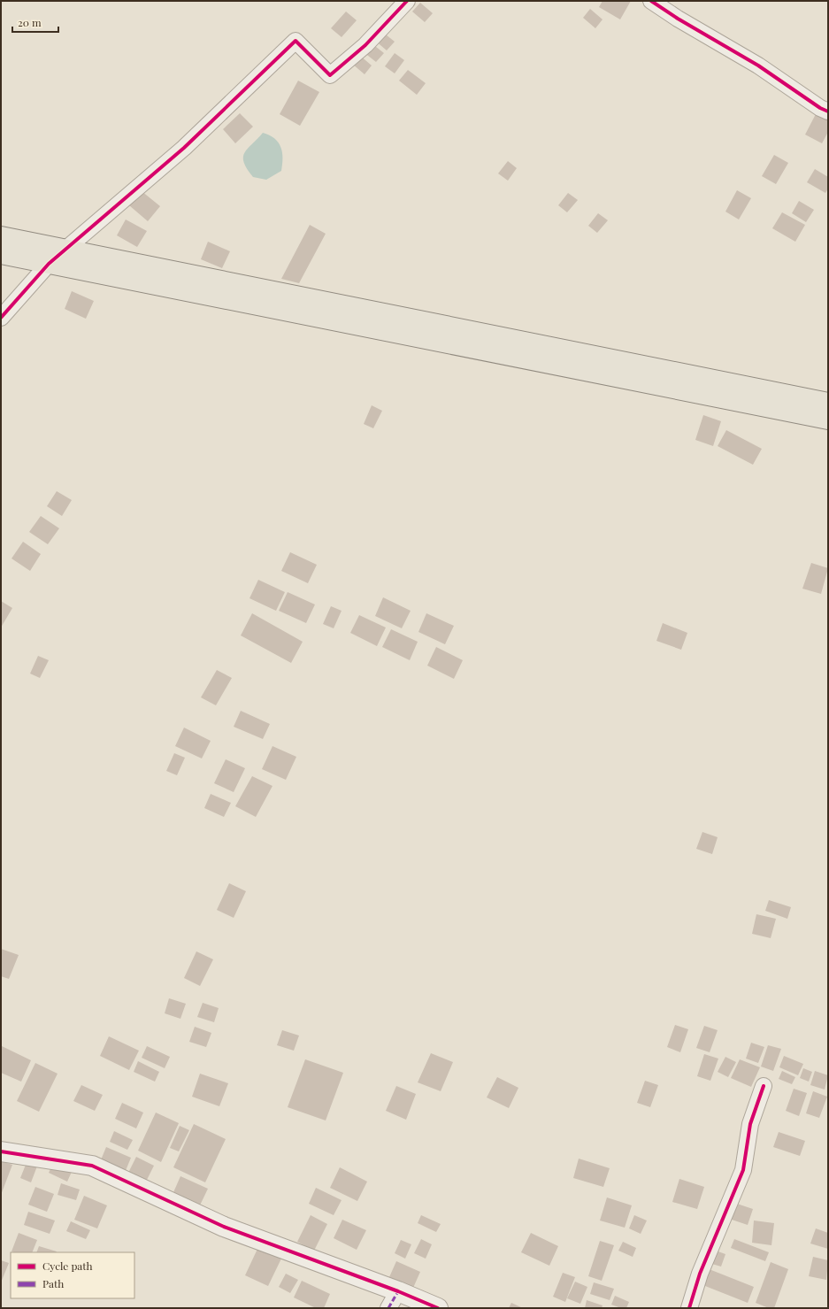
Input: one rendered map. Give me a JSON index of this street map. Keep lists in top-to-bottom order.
{
  "legend": ["Cycle path", "Path"],
  "scale_bar": "20 m"
}
